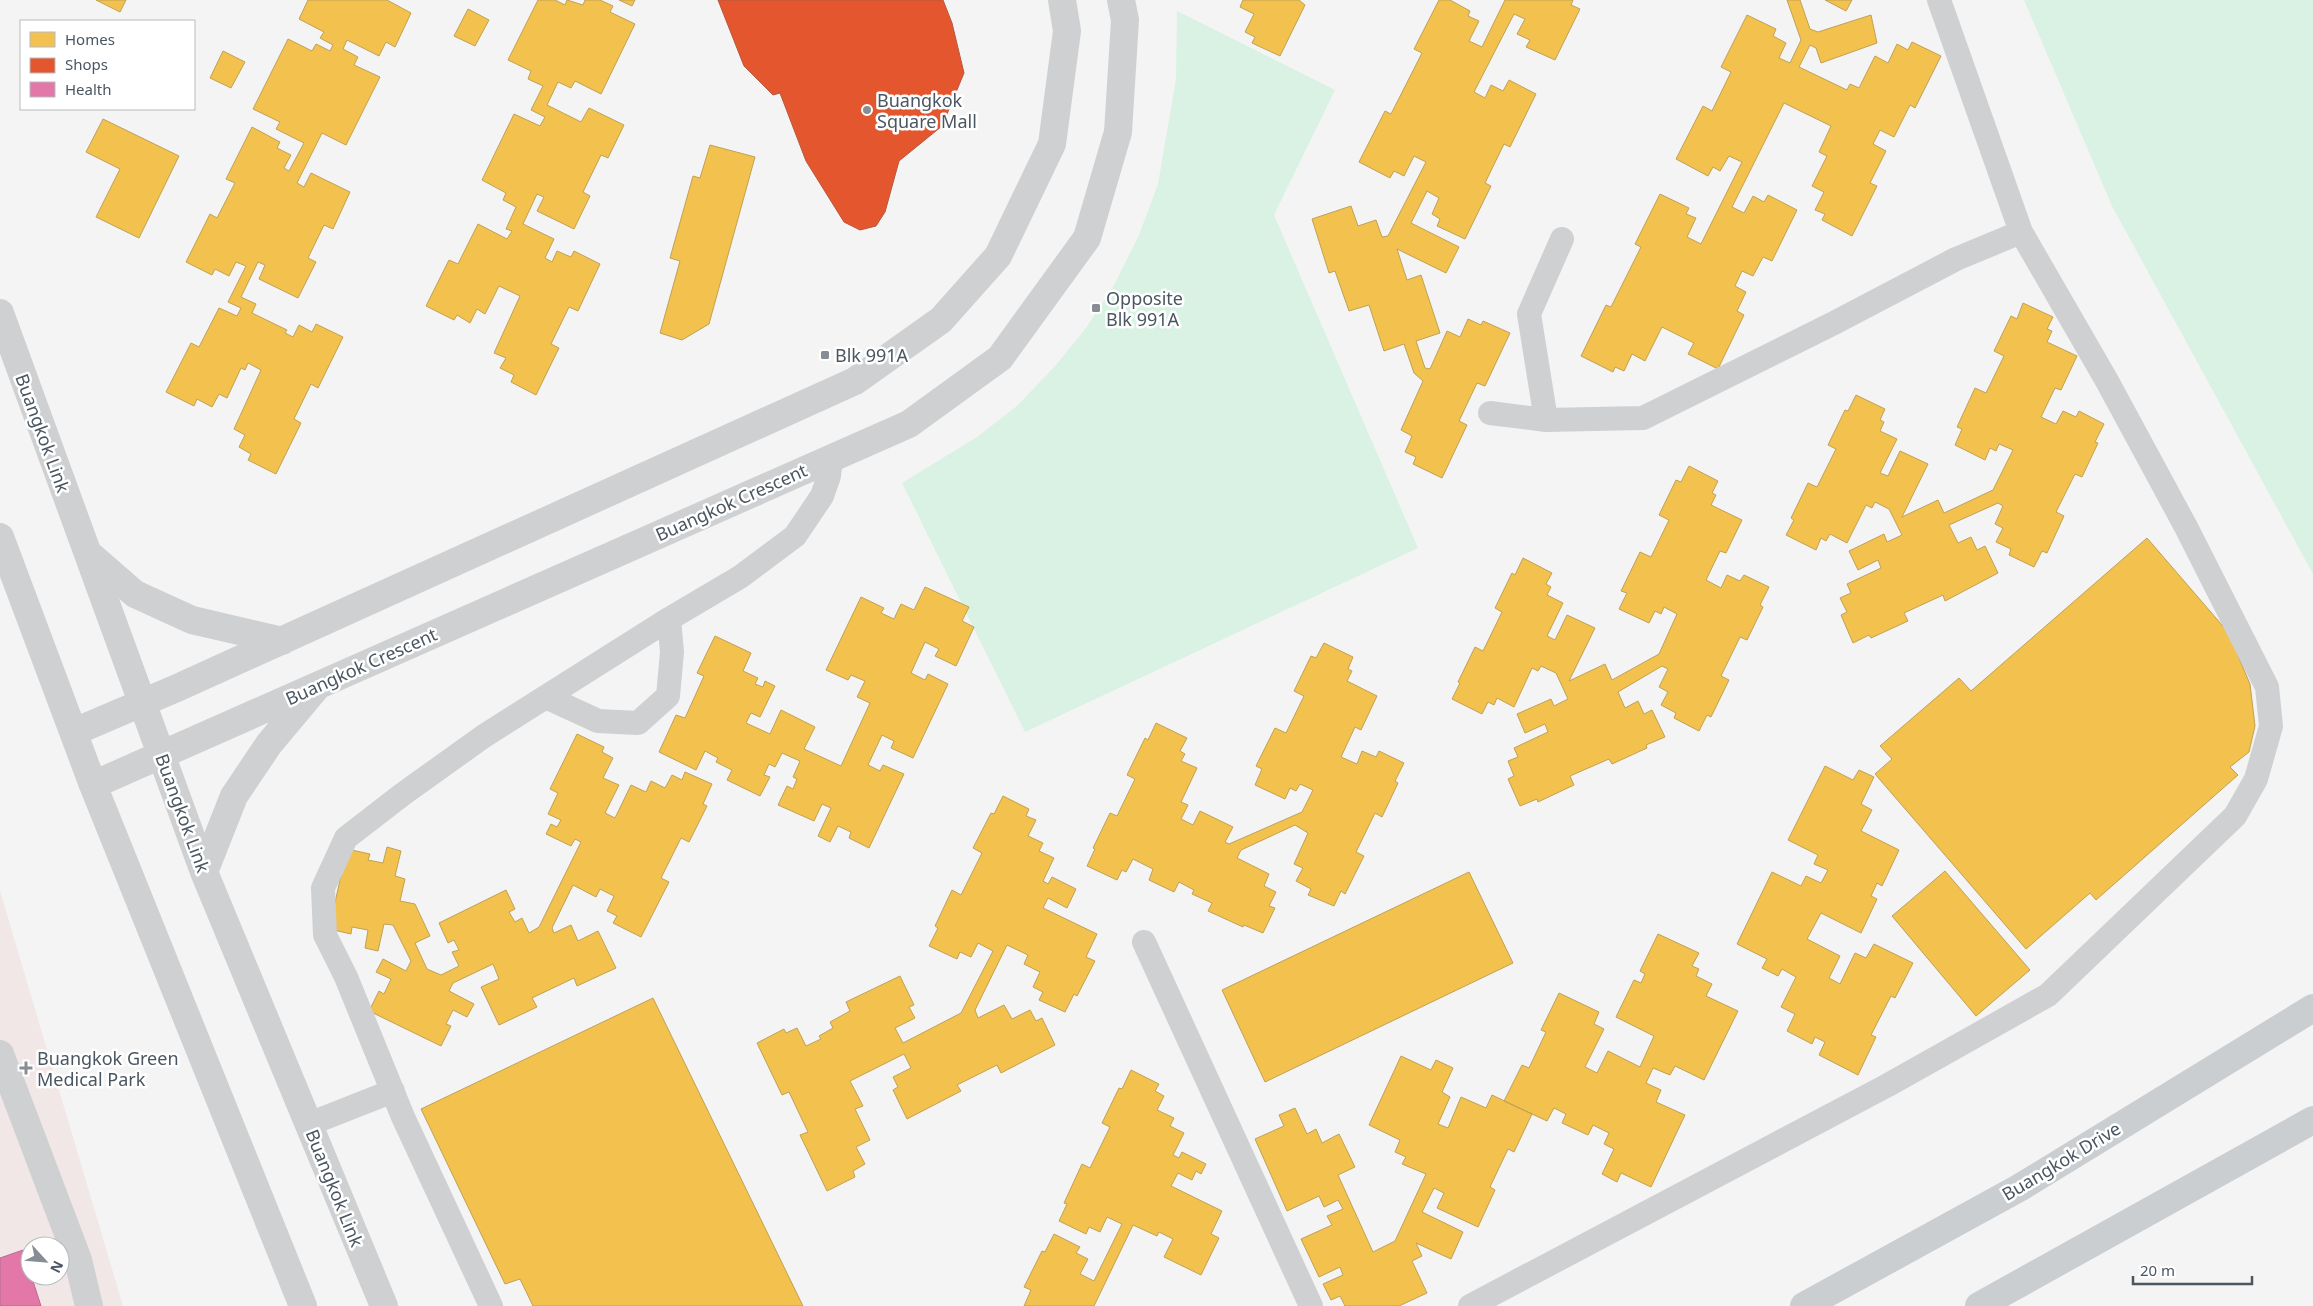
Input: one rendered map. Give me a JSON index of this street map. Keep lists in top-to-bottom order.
{
  "streets": {
    "main road": ["Buangkok Drive"],
    "street": ["Buangkok Link", "Buangkok Crescent"]
  },
  "crossings": [
    ["Buangkok Link", "Buangkok Crescent"]
  ],
  "places": {
    "other": ["Buangkok Square Mall"],
    "transit": ["Opposite Blk 991A", "Blk 991A"],
    "health": ["Buangkok Green Medical Park"]
  },
  "legend": ["Homes", "Shops", "Health"],
  "scale_bar": "20 m",
  "north": "bottom right"
}
